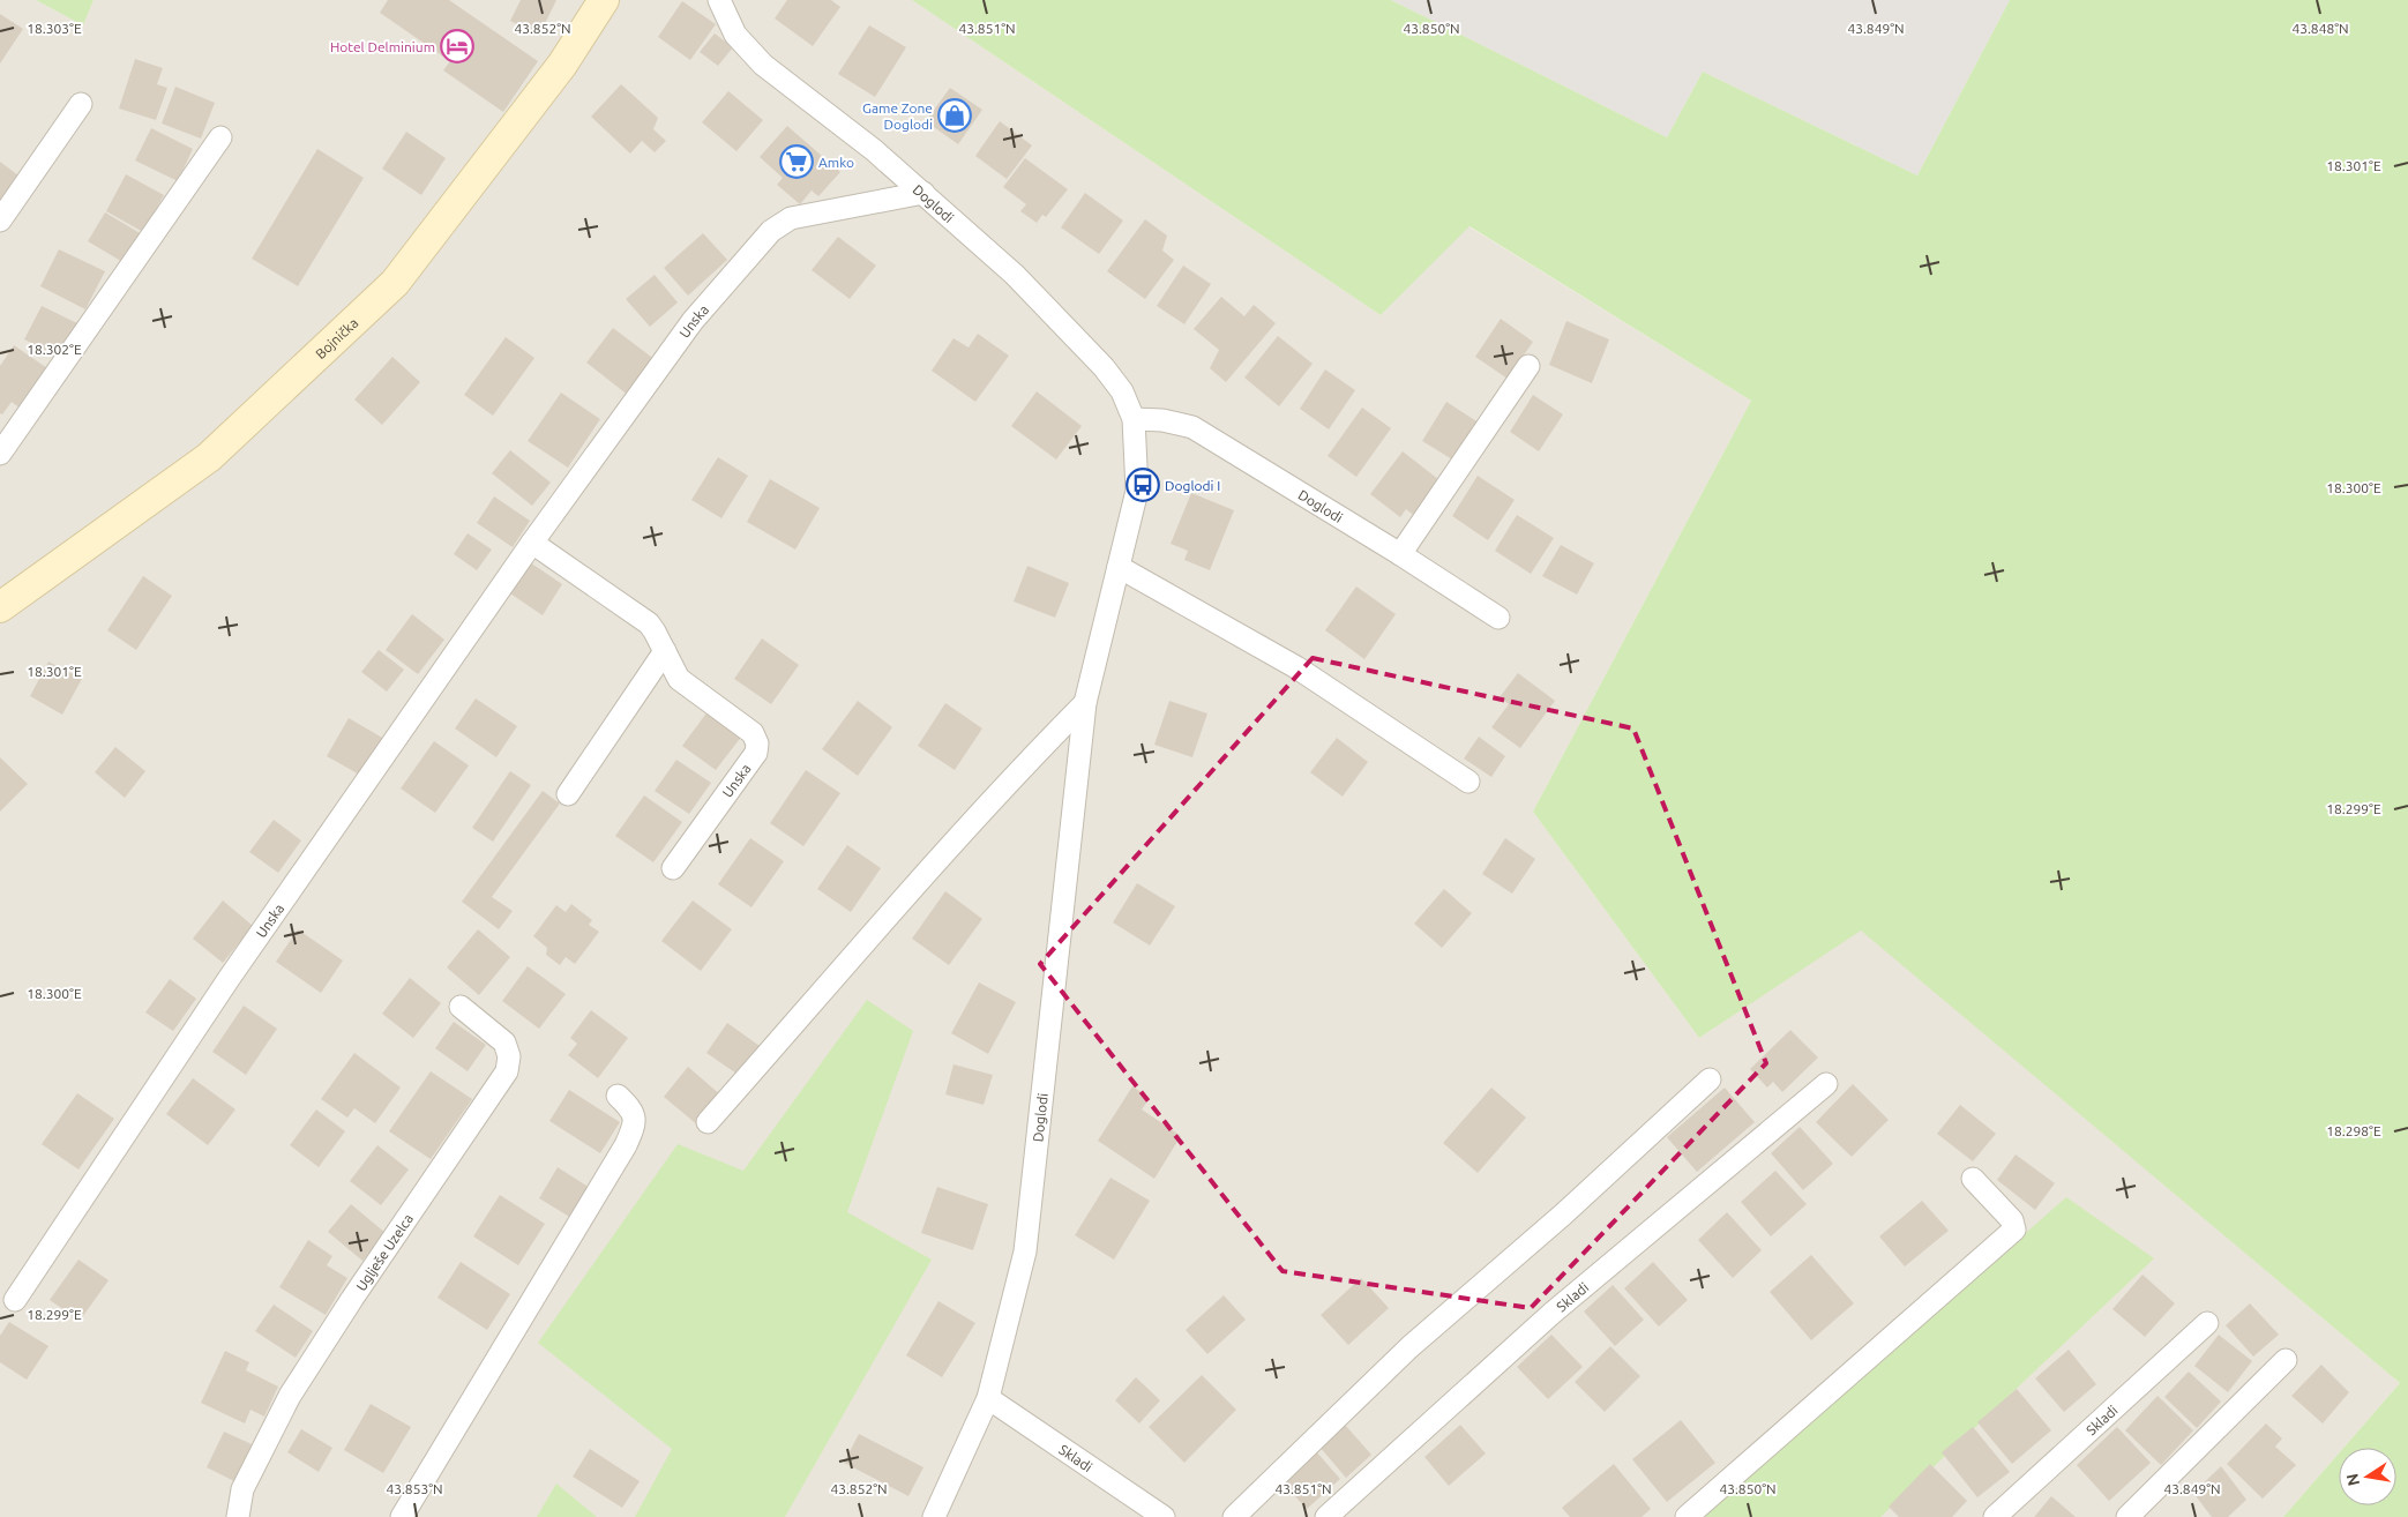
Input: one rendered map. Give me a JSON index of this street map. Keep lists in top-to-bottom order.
{
  "streets": {
    "main road": ["Bojnička"],
    "street": [
      "Doglodi",
      "Unska",
      "Uglješe Uzelca",
      "Skladi"
    ]
  },
  "crossings": [
    ["Doglodi", "Unska"],
    ["Doglodi", "Skladi"]
  ],
  "places": {
    "hotel": ["Hotel Delminium"],
    "shop": ["Game Zone Doglodi"],
    "supermarket": ["Amko"],
    "bus stop": ["Doglodi I"]
  },
  "north": "left",
  "coordinates": [
    "18.303°E",
    "43.852°N",
    "43.851°N",
    "43.850°N",
    "43.849°N",
    "43.848°N",
    "18.301°E",
    "18.302°E",
    "18.300°E",
    "18.299°E",
    "18.298°E",
    "43.853°N"
  ]
}
